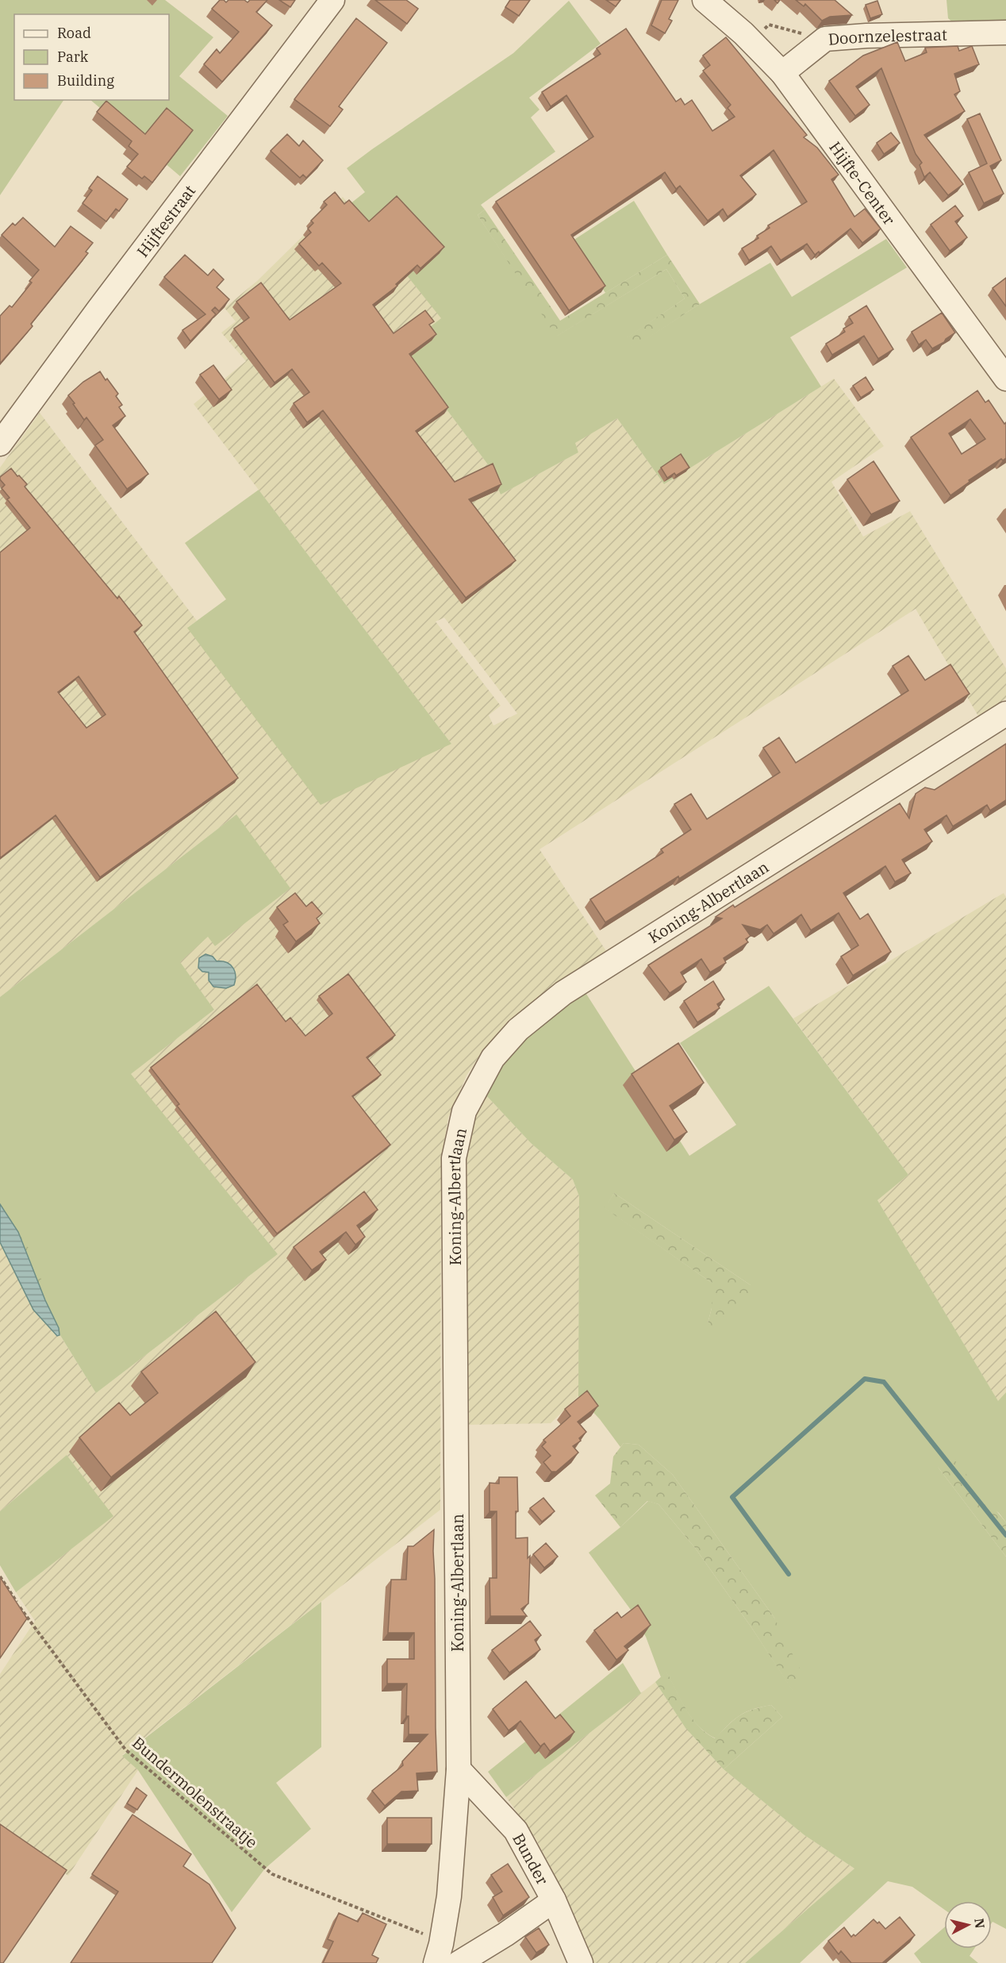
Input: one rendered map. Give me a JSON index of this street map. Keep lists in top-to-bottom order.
{
  "streets": {
    "street": [
      "Doornzelestraat",
      "Hijfte-Center",
      "Hijftestraat",
      "Koning-Albertlaan",
      "Bunder"
    ],
    "path": ["Bundermolenstraatje"]
  },
  "crossings": [
    ["Doornzelestraat", "Hijfte-Center"],
    ["Koning-Albertlaan", "Bundermolenstraatje"],
    ["Koning-Albertlaan", "Bunder"]
  ],
  "legend": ["Road", "Park", "Building"],
  "north": "right"
}
